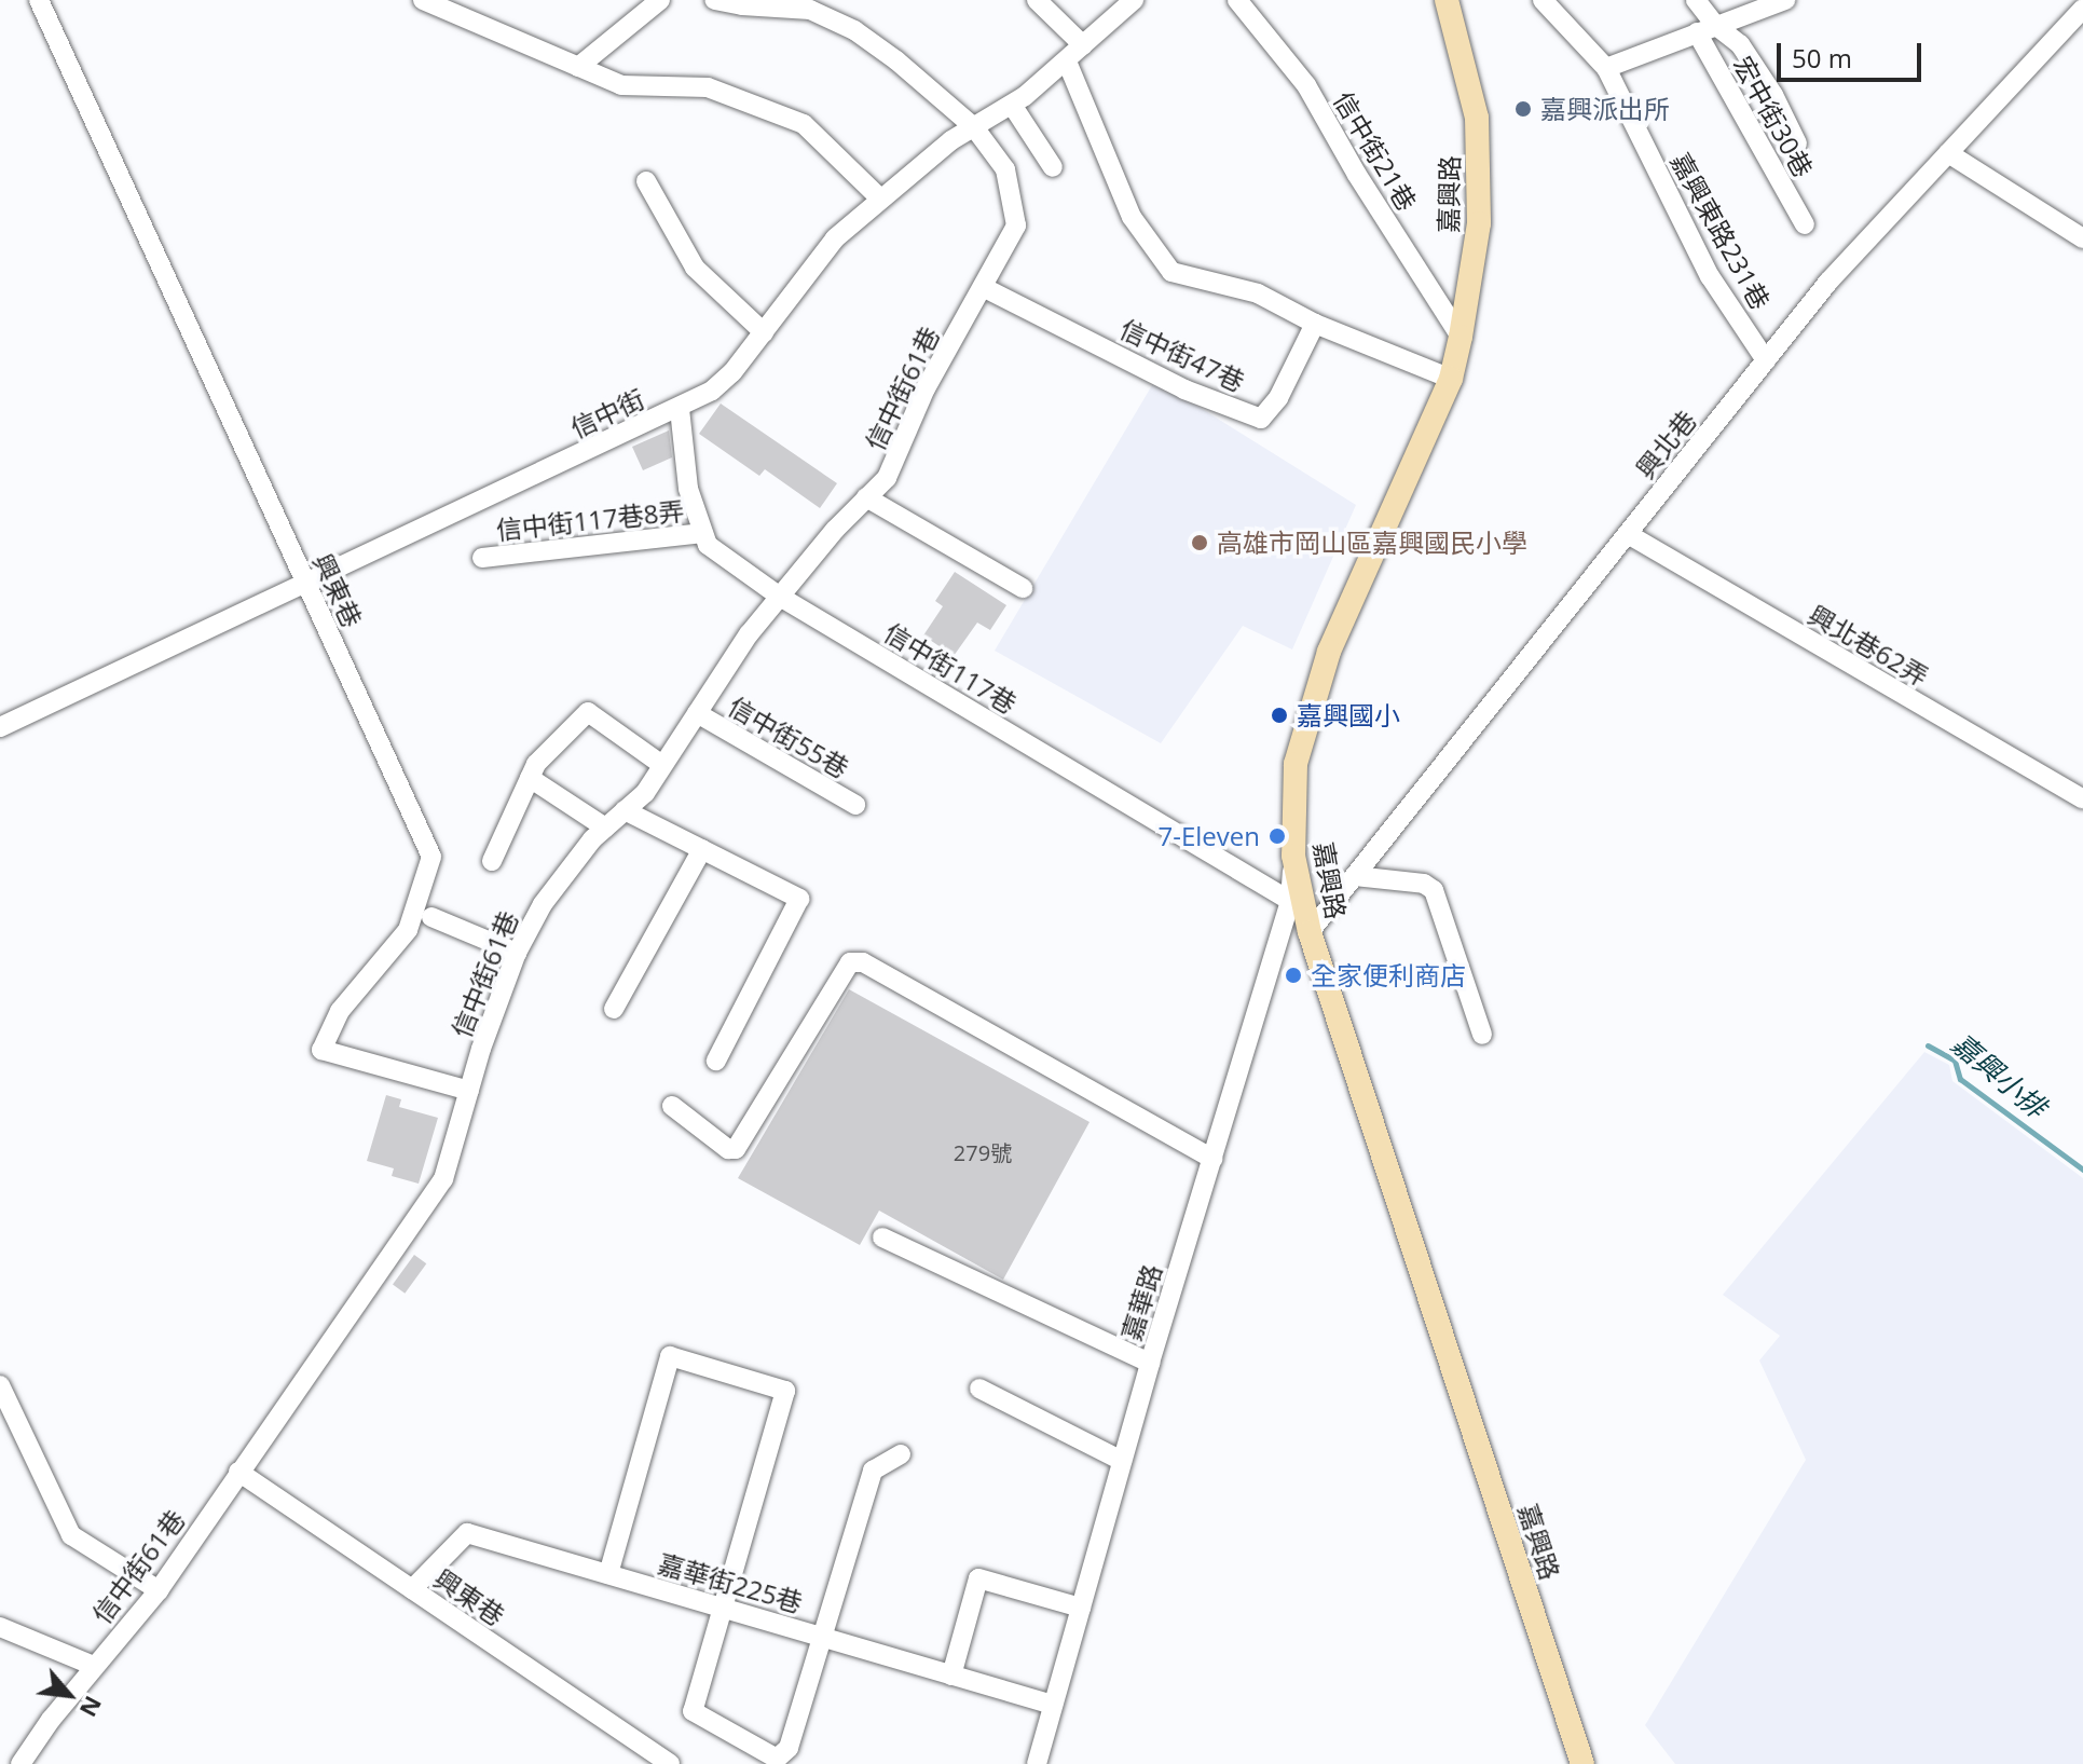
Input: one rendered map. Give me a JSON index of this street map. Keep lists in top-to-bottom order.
{
  "streets": {
    "main road": ["嘉興路"],
    "street": [
      "宏中街30巷",
      "信中街21巷",
      "嘉興東路231巷",
      "信中街47巷",
      "信中街61巷",
      "信中街",
      "興北巷",
      "信中街117巷8弄",
      "興東巷",
      "興北巷62弄",
      "信中街117巷",
      "信中街55巷",
      "嘉華路",
      "嘉華街225巷"
    ]
  },
  "crossings": [
    ["信中街21巷", "嘉興路"],
    ["嘉興路", "興北巷"],
    ["嘉興路", "嘉華路"],
    ["嘉興東路231巷", "興北巷"],
    ["信中街47巷", "信中街61巷"],
    ["信中街61巷", "信中街"],
    ["信中街61巷", "興東巷"],
    ["信中街61巷", "信中街117巷"],
    ["信中街61巷", "信中街55巷"],
    ["信中街", "興東巷"],
    ["信中街", "信中街117巷"],
    ["興北巷", "興北巷62弄"],
    ["信中街117巷8弄", "信中街117巷"],
    ["興東巷", "嘉華街225巷"],
    ["信中街117巷", "嘉華路"],
    ["嘉華路", "嘉華街225巷"]
  ],
  "water": ["嘉興小排"],
  "places": [
    "嘉興派出所",
    "高雄市岡山區嘉興國民小學",
    "嘉興國小",
    "7-Eleven",
    "全家便利商店"
  ],
  "house_numbers": ["279號"],
  "scale_bar": "50 m",
  "north": "bottom right"
}
